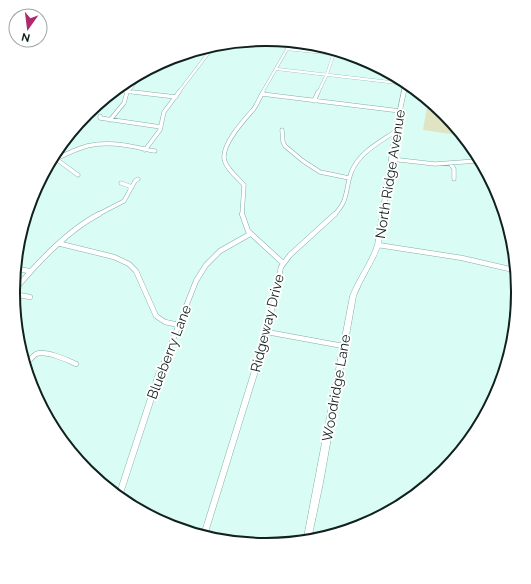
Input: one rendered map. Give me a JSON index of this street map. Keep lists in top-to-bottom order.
{
  "streets": {
    "street": [
      "North Ridge Avenue",
      "Ridgeway Drive",
      "Blueberry Lane",
      "Woodridge Lane"
    ]
  },
  "crossings": [
    ["North Ridge Avenue", "Ridgeway Drive"],
    ["North Ridge Avenue", "Woodridge Lane"]
  ],
  "north": "bottom"
}
